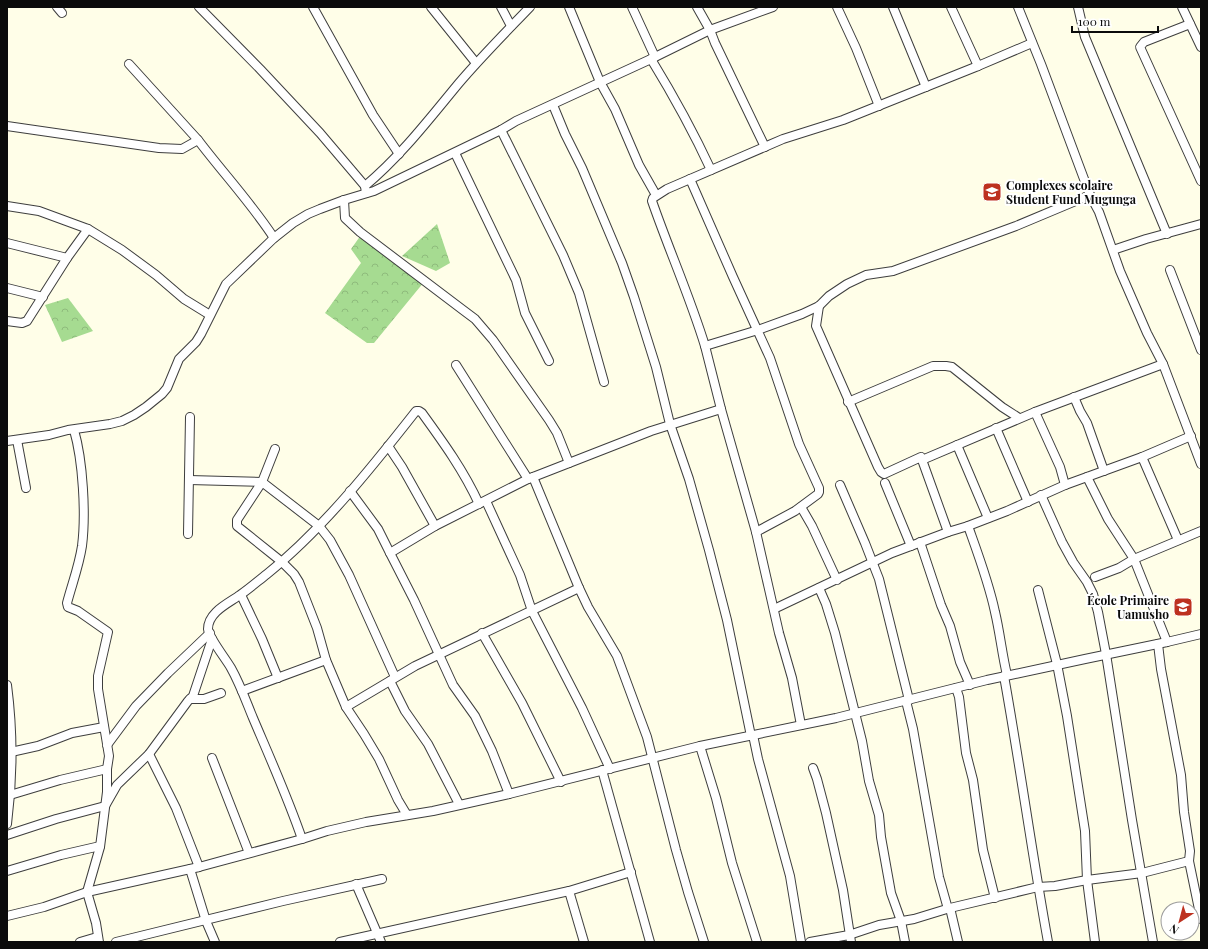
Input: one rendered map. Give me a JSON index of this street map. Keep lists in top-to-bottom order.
{
  "places": {
    "school or university": ["Complexes scolaire Student Fund Mugunga", "École Primaire Uamusho"]
  },
  "scale_bar": "100 m",
  "north": "bottom left"
}
